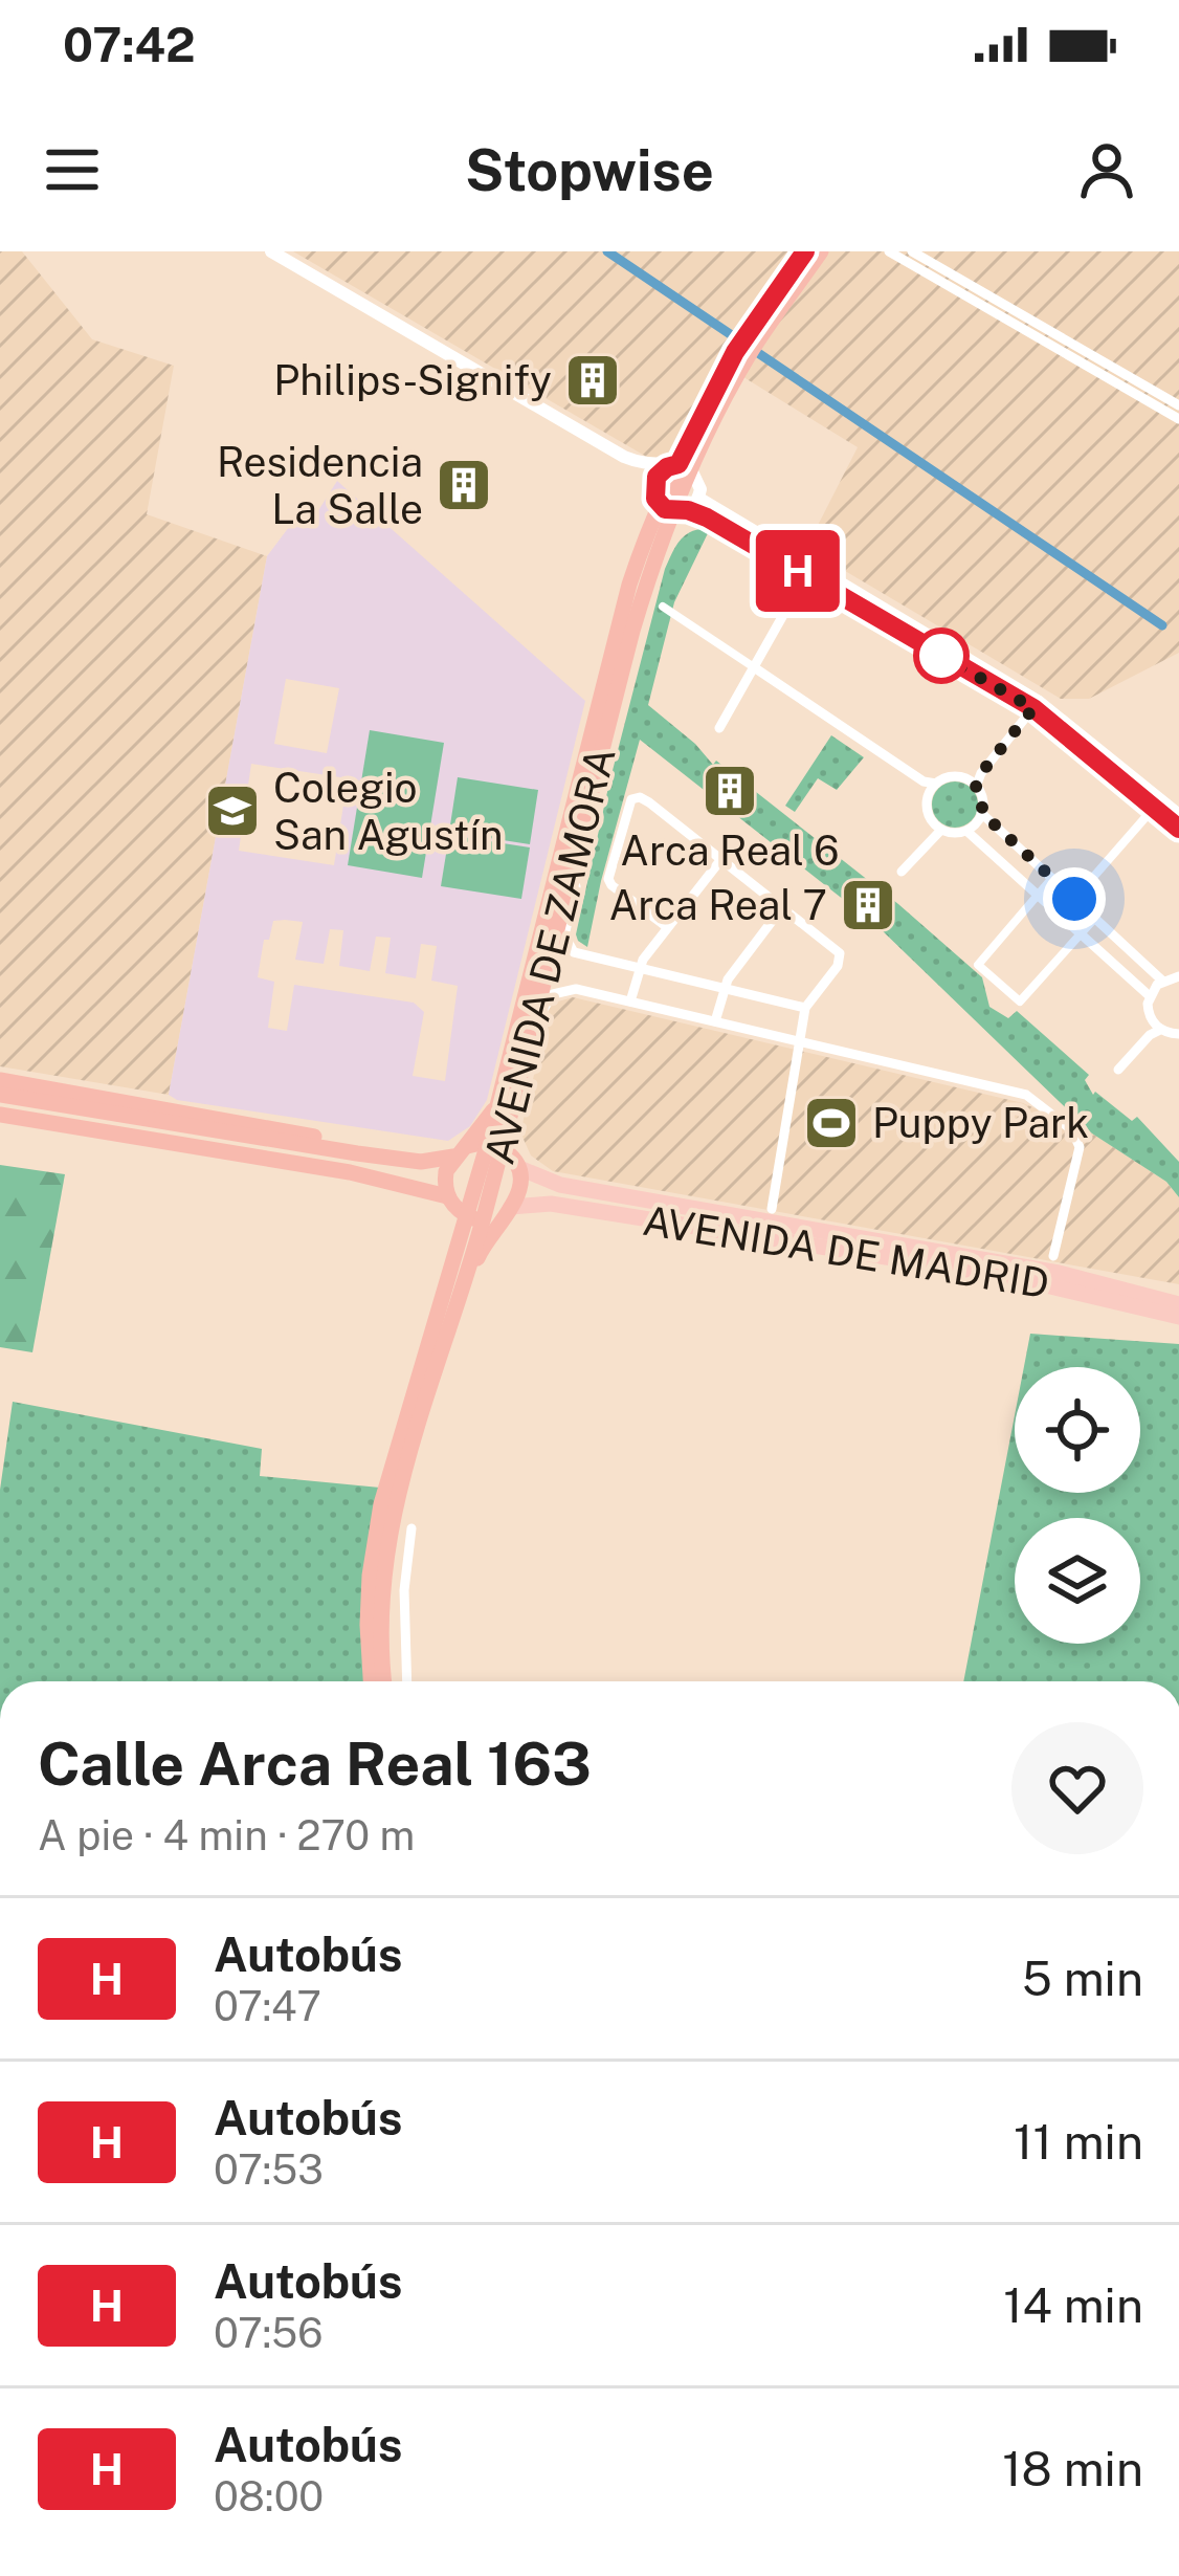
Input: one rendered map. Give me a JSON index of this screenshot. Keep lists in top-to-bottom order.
{
  "streets": {
    "highway": ["AVENIDA DE ZAMORA"],
    "main road": ["AVENIDA DE MADRID"]
  },
  "places": {
    "building": [
      "Philips-Signify",
      "Residencia La Salle",
      "Arca Real 6",
      "Arca Real 7"
    ],
    "school or university": ["Colegio San Agustín"],
    "sports": ["Puppy Park"]
  },
  "lines": ["bus line H"],
  "page": {
    "status": "07:42",
    "header": "Stopwise",
    "on_map": "H",
    "heading": ["Calle Arca Real 163", "A pie · 4 min · 270 m"],
    "list": [
      {
        "mark": "H",
        "name": "Autobús",
        "note": "07:47",
        "value": "5 min"
      },
      {
        "mark": "H",
        "name": "Autobús",
        "note": "07:53",
        "value": "11 min"
      },
      {
        "mark": "H",
        "name": "Autobús",
        "note": "07:56",
        "value": "14 min"
      },
      {
        "mark": "H",
        "name": "Autobús",
        "note": "08:00",
        "value": "18 min"
      }
    ]
  }
}
